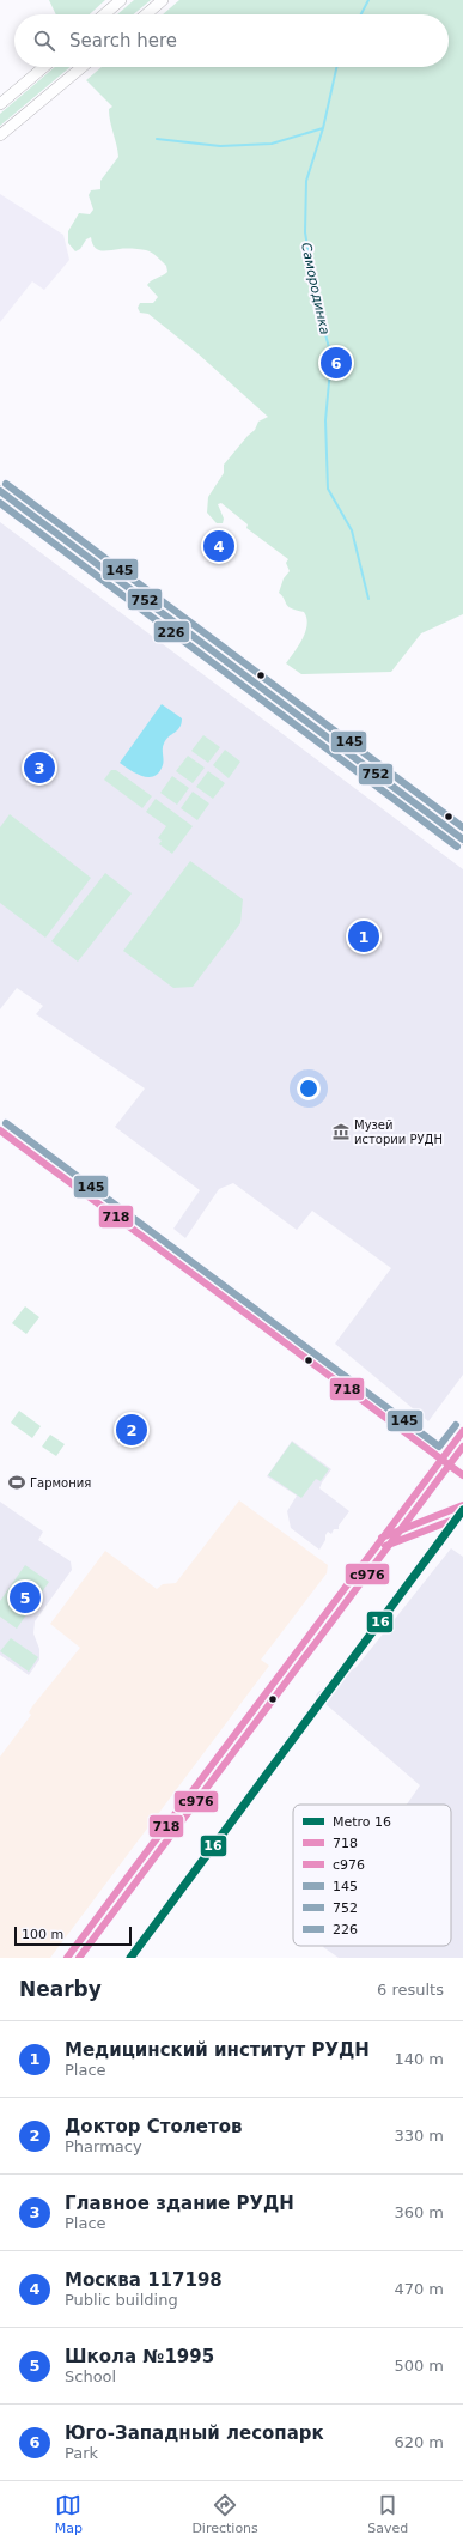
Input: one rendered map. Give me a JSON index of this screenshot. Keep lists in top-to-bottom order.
{
  "water": ["Самородинка"],
  "places": {
    "museum": ["Музей истории РУДН"],
    "sports": ["Гармония"]
  },
  "lines": [
    "transit line 145",
    "transit line 752",
    "transit line 226",
    "transit line 718",
    "transit line с976",
    "metro line 16"
  ],
  "legend": [
    "Metro 16",
    "718",
    "с976",
    "145",
    "752",
    "226"
  ],
  "scale_bar": "100 m",
  "page": {
    "search": "Search here",
    "pins": [
      "6",
      "4",
      "3",
      "1",
      "2",
      "5"
    ],
    "scale": "100 m",
    "heading": ["Nearby", "6 results"],
    "list": [
      {
        "mark": "1",
        "name": "Медицинский институт РУДН",
        "note": "Place",
        "value": "140 m"
      },
      {
        "mark": "2",
        "name": "Доктор Столетов",
        "note": "Pharmacy",
        "value": "330 m"
      },
      {
        "mark": "3",
        "name": "Главное здание РУДН",
        "note": "Place",
        "value": "360 m"
      },
      {
        "mark": "4",
        "name": "Москва 117198",
        "note": "Public building",
        "value": "470 m"
      },
      {
        "mark": "5",
        "name": "Школа №1995",
        "note": "School",
        "value": "500 m"
      },
      {
        "mark": "6",
        "name": "Юго-Западный лесопарк",
        "note": "Park",
        "value": "620 m"
      }
    ],
    "nav": ["Map", "Directions", "Saved"]
  }
}
